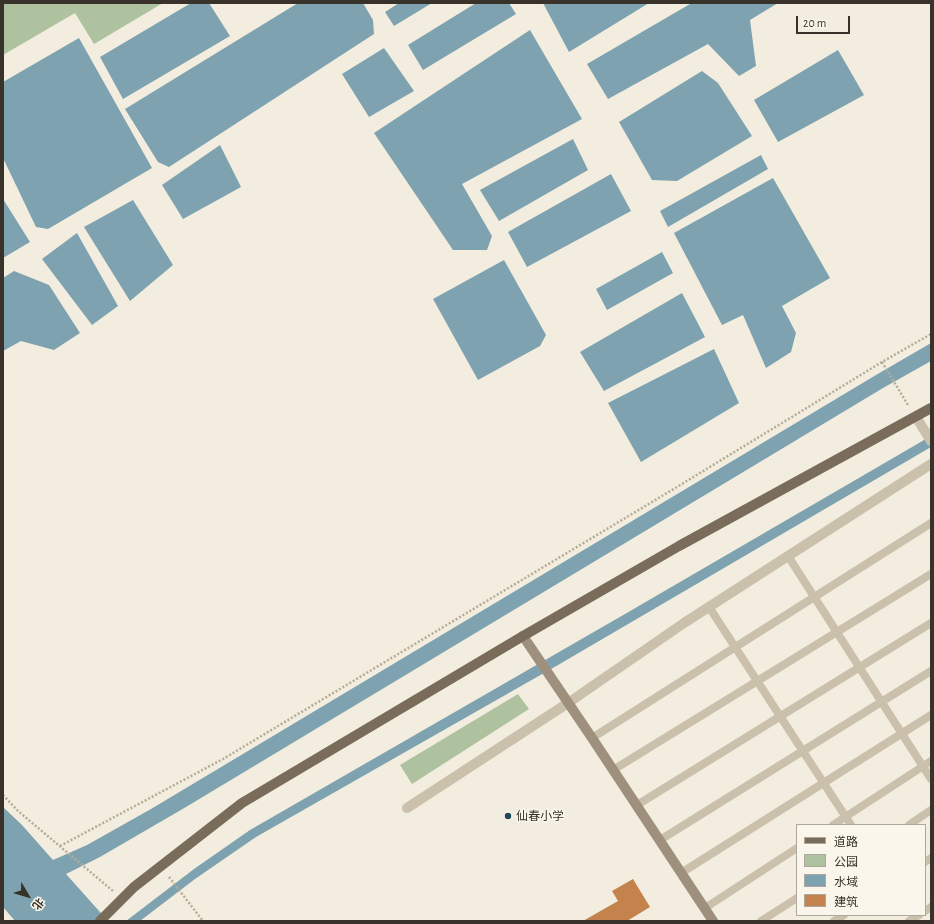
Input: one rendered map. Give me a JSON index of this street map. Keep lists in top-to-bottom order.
{
  "places": ["仙春小学"],
  "legend": [
    "道路",
    "公园",
    "水域",
    "建筑"
  ],
  "scale_bar": "20 m",
  "north": "bottom right"
}
